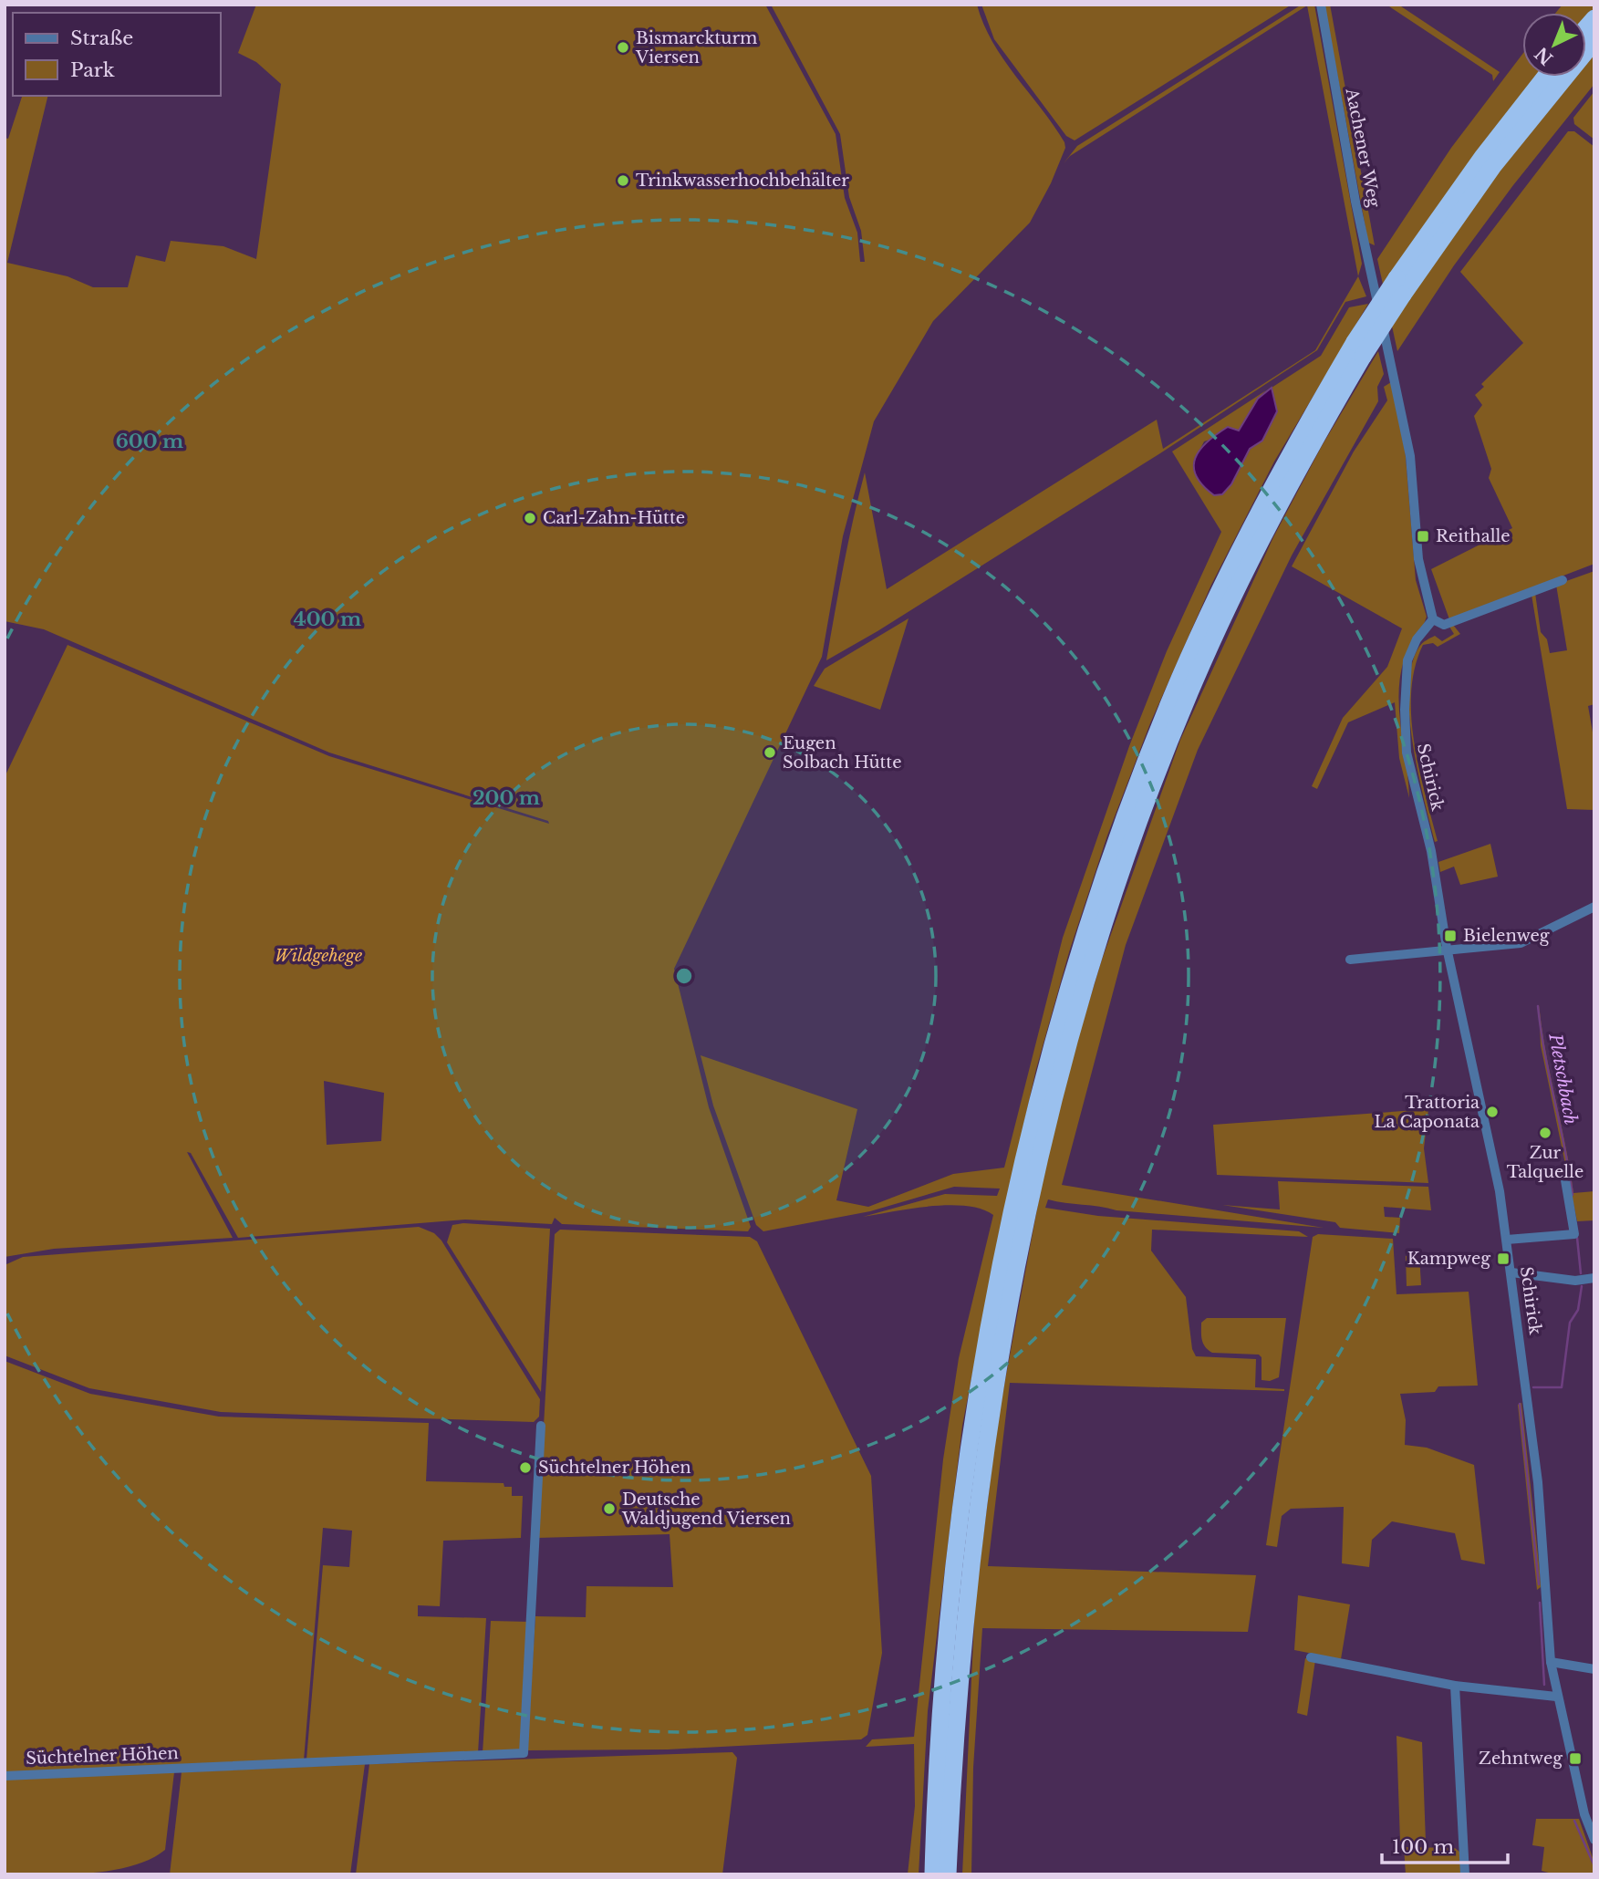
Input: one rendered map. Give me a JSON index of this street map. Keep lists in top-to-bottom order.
{
  "streets": {
    "street": ["Aachener Weg", "Schirick", "Süchtelner Höhen"]
  },
  "crossings": [
    ["Aachener Weg", "Schirick"]
  ],
  "water": ["Pletschbach"],
  "parks": ["Wildgehege"],
  "places": {
    "other": [
      "Bismarckturm Viersen",
      "Trinkwasserhochbehälter",
      "Carl-Zahn-Hütte",
      "Eugen Solbach Hütte",
      "Trattoria La Caponata",
      "Zur Talquelle",
      "Süchtelner Höhen",
      "Deutsche Waldjugend Viersen"
    ],
    "transit": [
      "Reithalle",
      "Bielenweg",
      "Kampweg",
      "Zehntweg"
    ]
  },
  "legend": ["Straße", "Park"],
  "scale_bar": "100 m",
  "north": "bottom left",
  "rings": ["600 m", "400 m", "200 m"]
}
